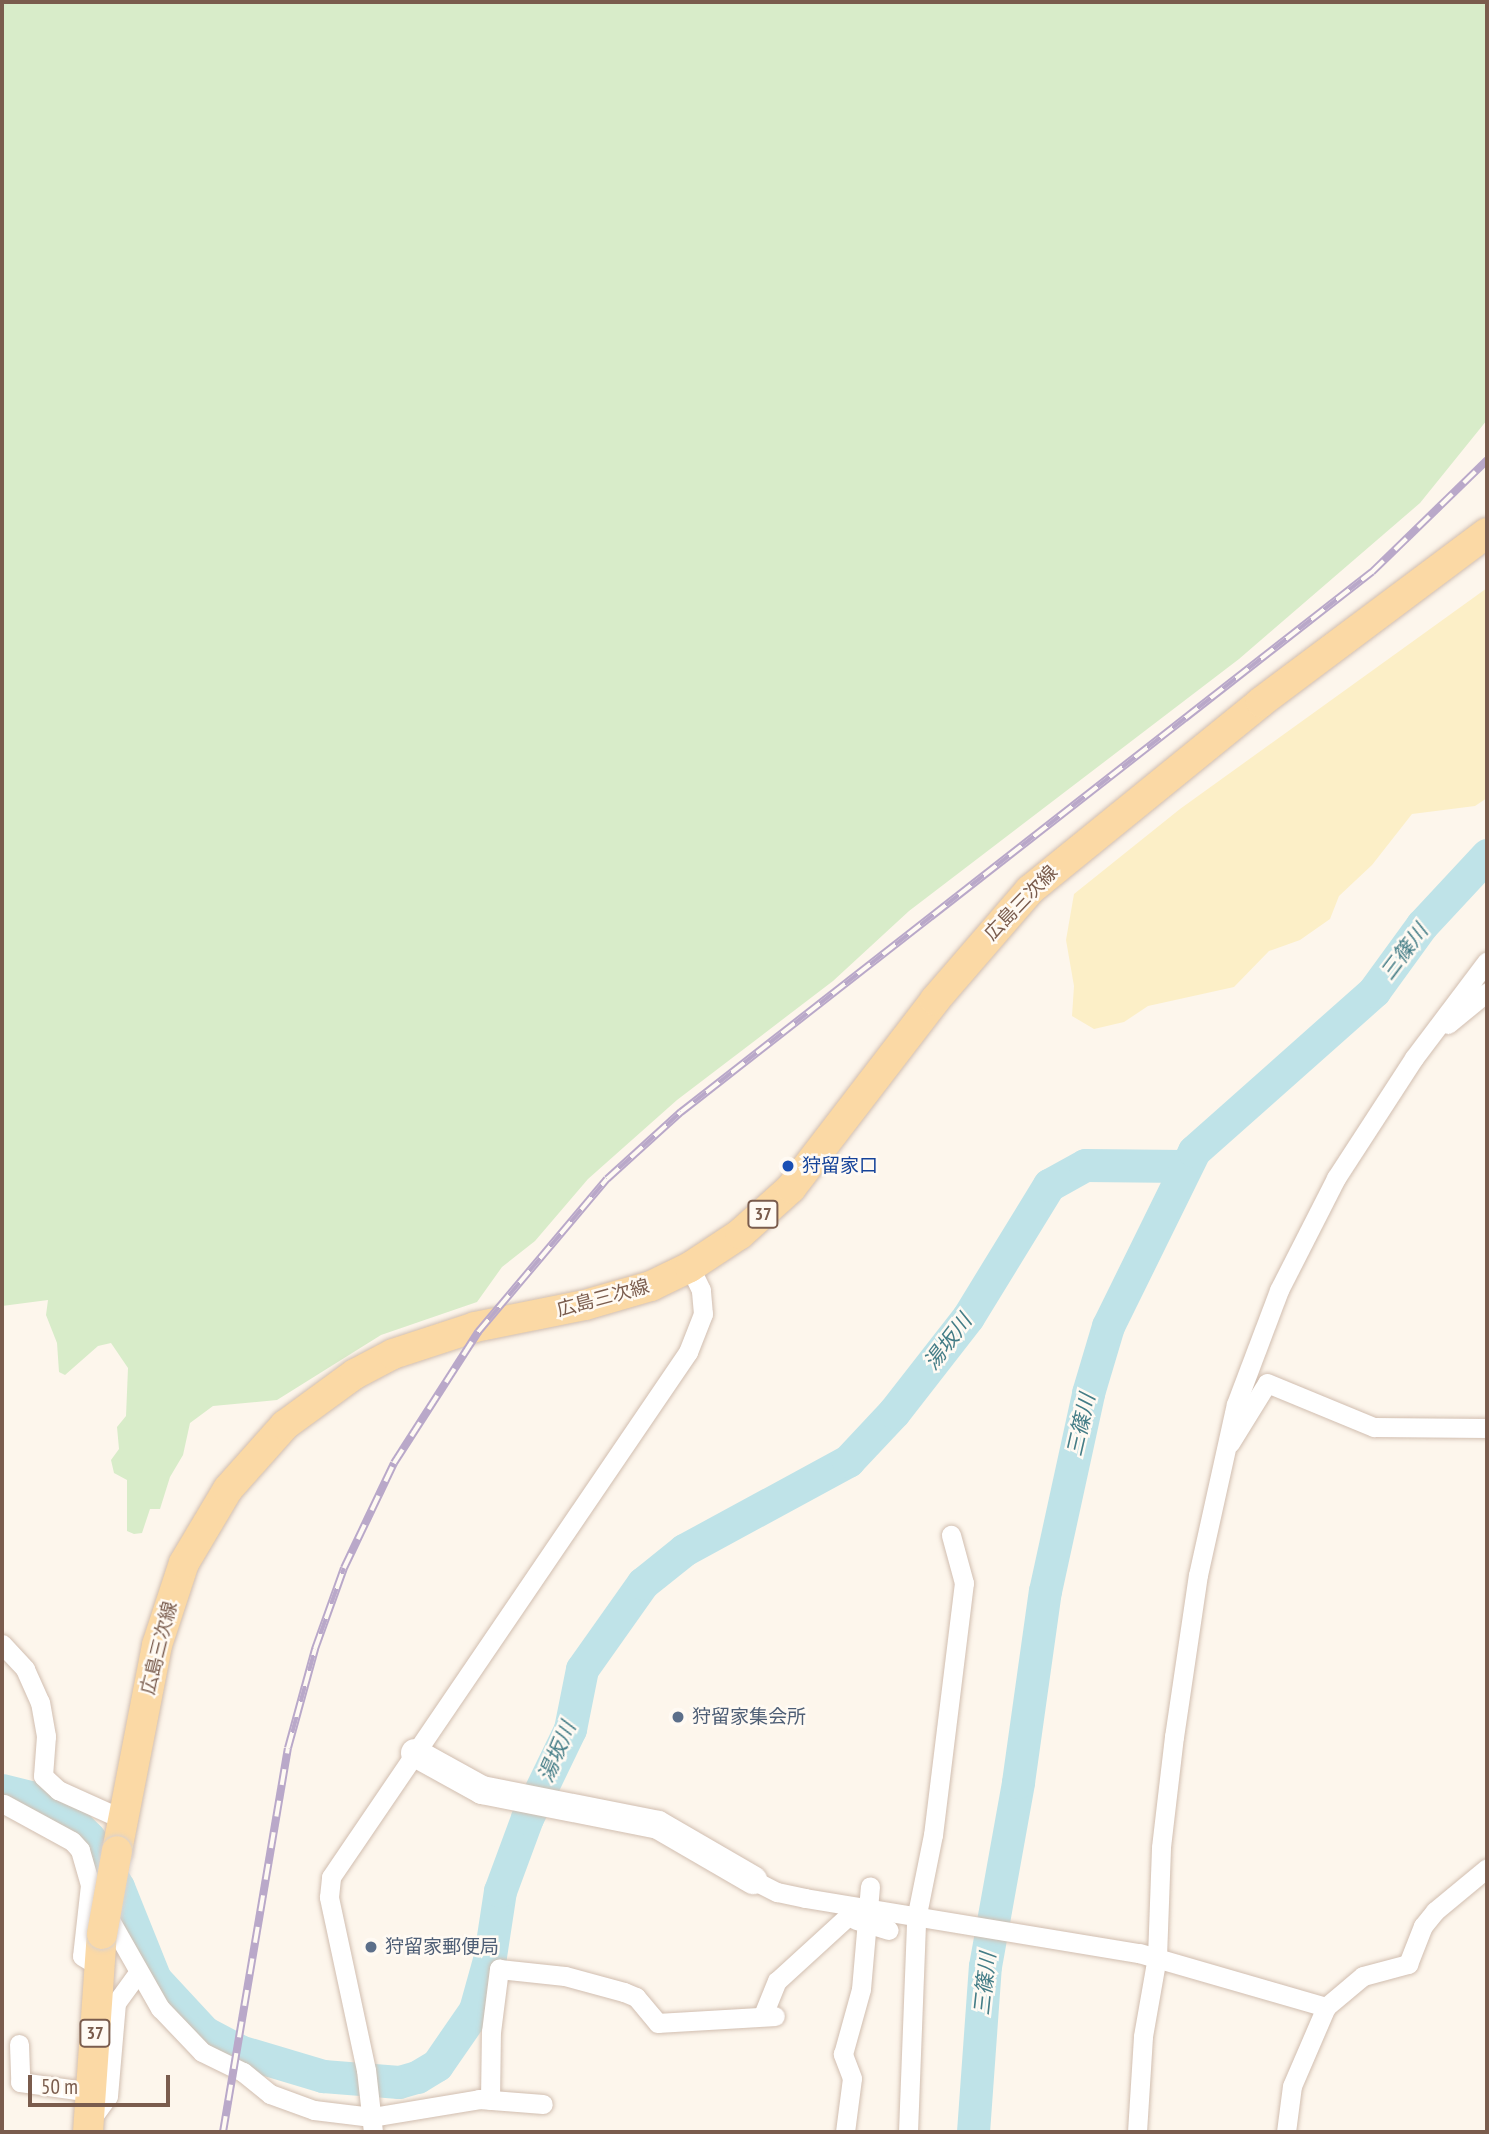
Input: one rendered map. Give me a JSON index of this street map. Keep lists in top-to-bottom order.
{
  "streets": {
    "main road": ["広島三次線", "37"]
  },
  "water": ["三篠川", "湯坂川"],
  "places": ["狩留家口", "狩留家集会所", "狩留家郵便局"],
  "scale_bar": "50 m"
}
